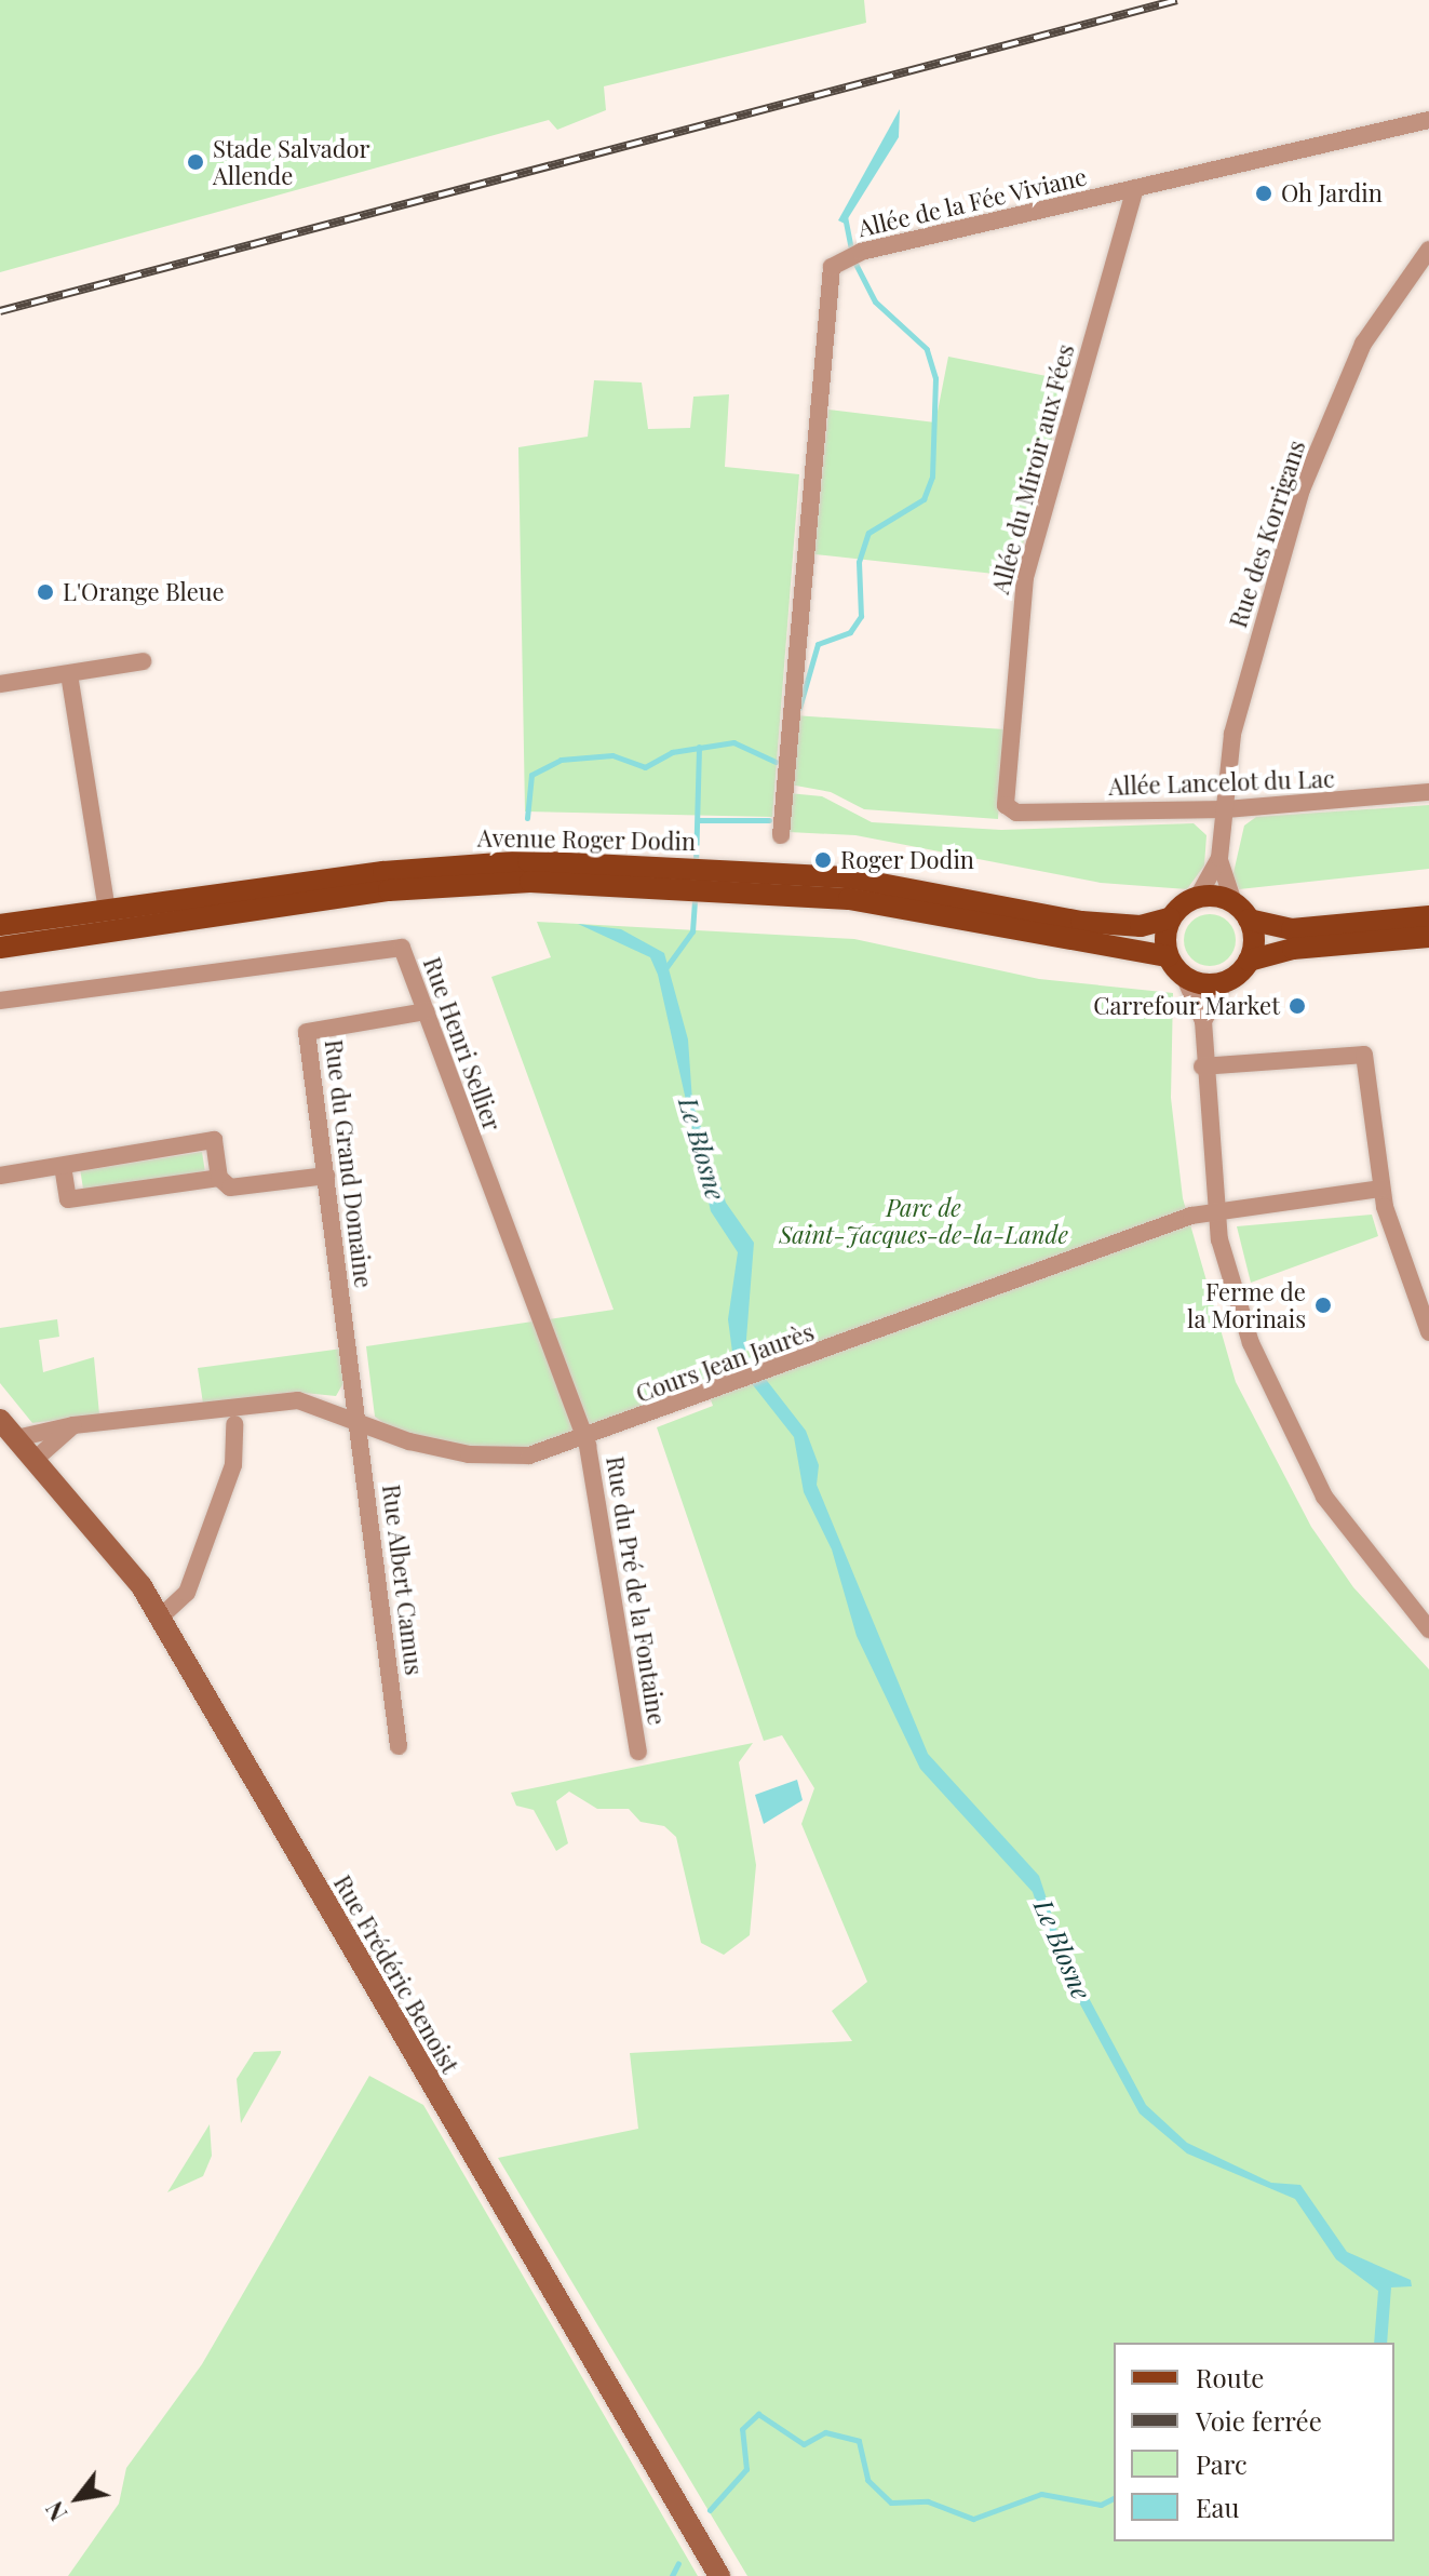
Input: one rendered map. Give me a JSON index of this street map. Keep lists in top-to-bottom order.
{
  "streets": {
    "main road": ["Avenue Roger Dodin", "Rue Frédéric Benoist"],
    "street": [
      "Allée de la Fée Viviane",
      "Allée du Miroir aux Fées",
      "Rue des Korrigans",
      "Allée Lancelot du Lac",
      "Rue Henri Sellier",
      "Rue du Grand Domaine",
      "Cours Jean Jaurès",
      "Rue Albert Camus",
      "Rue du Pré de la Fontaine"
    ]
  },
  "crossings": [
    ["Allée de la Fée Viviane", "Allée du Miroir aux Fées"],
    ["Allée du Miroir aux Fées", "Allée Lancelot du Lac"],
    ["Rue des Korrigans", "Allée Lancelot du Lac"],
    ["Rue des Korrigans", "Avenue Roger Dodin"],
    ["Rue Henri Sellier", "Rue du Grand Domaine"],
    ["Rue Henri Sellier", "Cours Jean Jaurès"],
    ["Rue Henri Sellier", "Rue du Pré de la Fontaine"],
    ["Rue du Grand Domaine", "Cours Jean Jaurès"],
    ["Rue du Grand Domaine", "Rue Albert Camus"],
    ["Cours Jean Jaurès", "Rue Albert Camus"],
    ["Cours Jean Jaurès", "Rue du Pré de la Fontaine"],
    ["Cours Jean Jaurès", "Rue Frédéric Benoist"]
  ],
  "water": ["Le Blosne"],
  "parks": ["Parc de Saint-Jacques-de-la-Lande"],
  "places": [
    "Stade Salvador Allende",
    "Oh Jardin",
    "L'Orange Bleue",
    "Roger Dodin",
    "Carrefour Market",
    "Ferme de la Morinais"
  ],
  "legend": [
    "Route",
    "Voie ferrée",
    "Parc",
    "Eau"
  ],
  "north": "bottom left"
}
